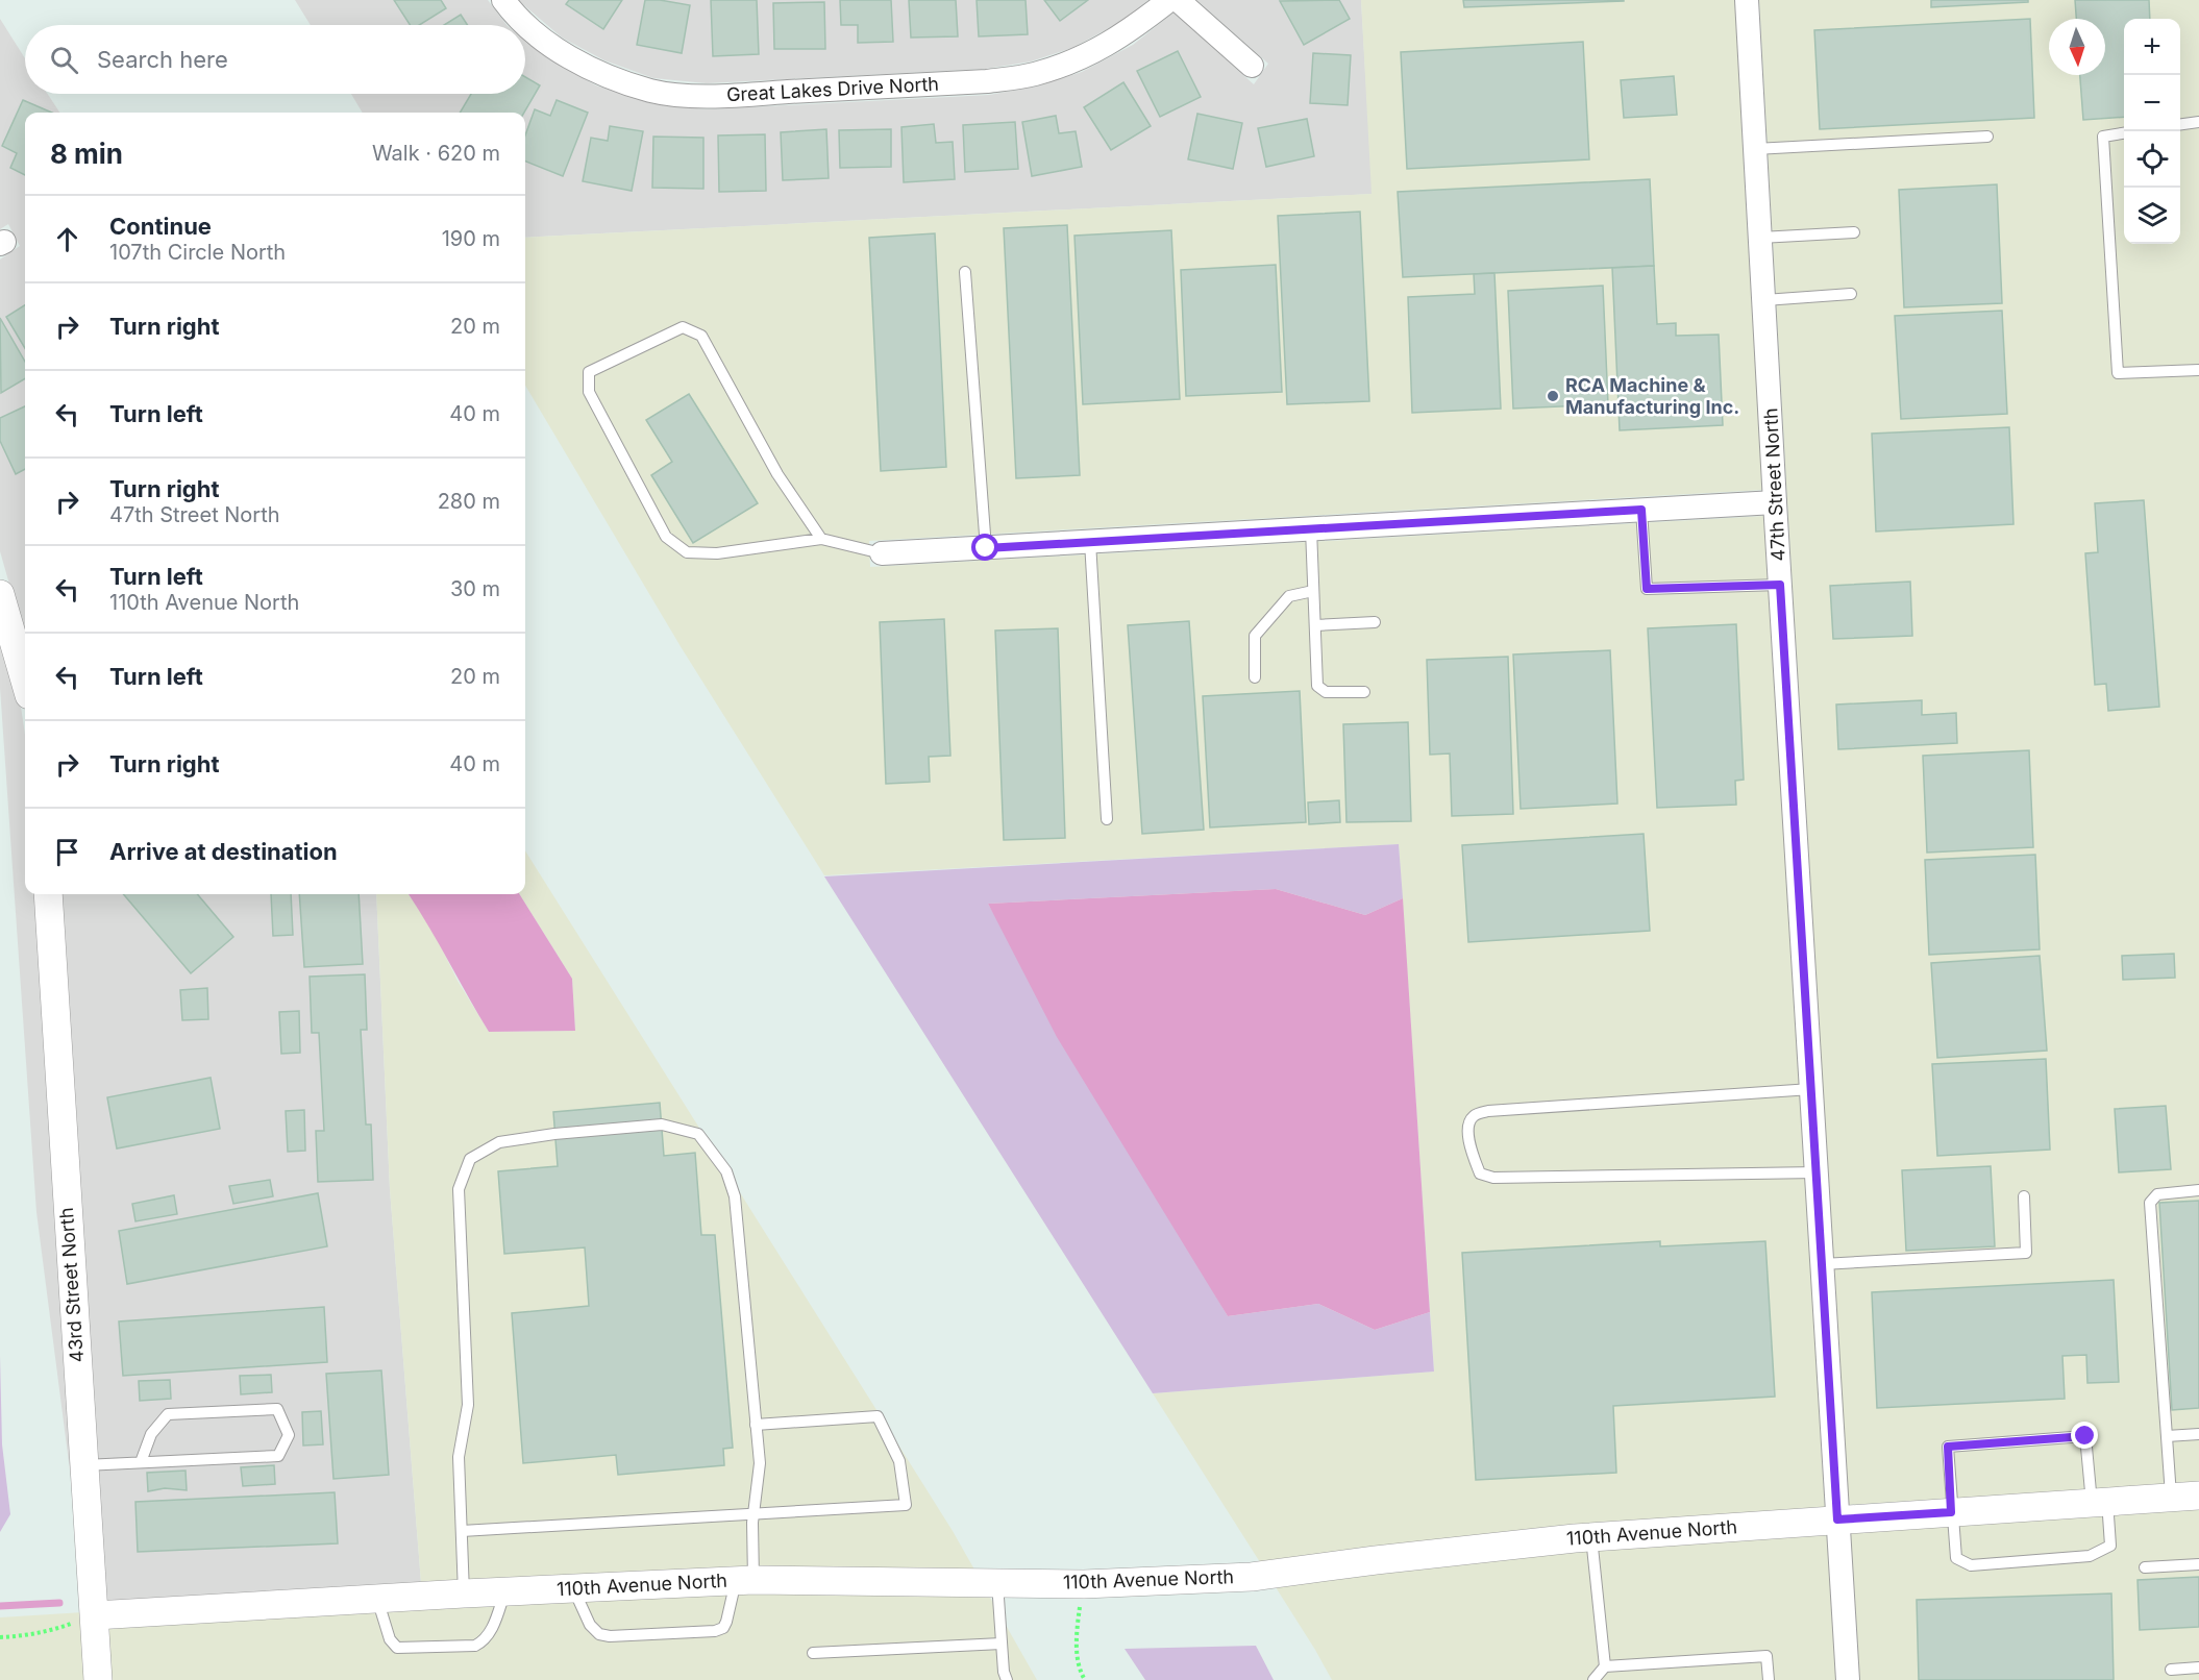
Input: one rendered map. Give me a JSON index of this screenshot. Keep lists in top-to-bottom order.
{
  "streets": {
    "street": [
      "Great Lakes Drive North",
      "47th Street North",
      "43rd Street North",
      "110th Avenue North"
    ]
  },
  "crossings": [
    ["47th Street North", "110th Avenue North"],
    ["43rd Street North", "110th Avenue North"]
  ],
  "places": ["RCA Machine & Manufacturing Inc."],
  "north": "bottom",
  "page": {
    "map_buttons": ["+", "−"],
    "search": "Search here",
    "heading": ["8 min", "Walk · 620 m"],
    "list": [
      ["Continue", "107th Circle North", "190 m"],
      ["Turn right", "20 m"],
      ["Turn left", "40 m"],
      ["Turn right", "47th Street North", "280 m"],
      ["Turn left", "110th Avenue North", "30 m"],
      ["Turn left", "20 m"],
      ["Turn right", "40 m"],
      "Arrive at destination"
    ]
  }
}
